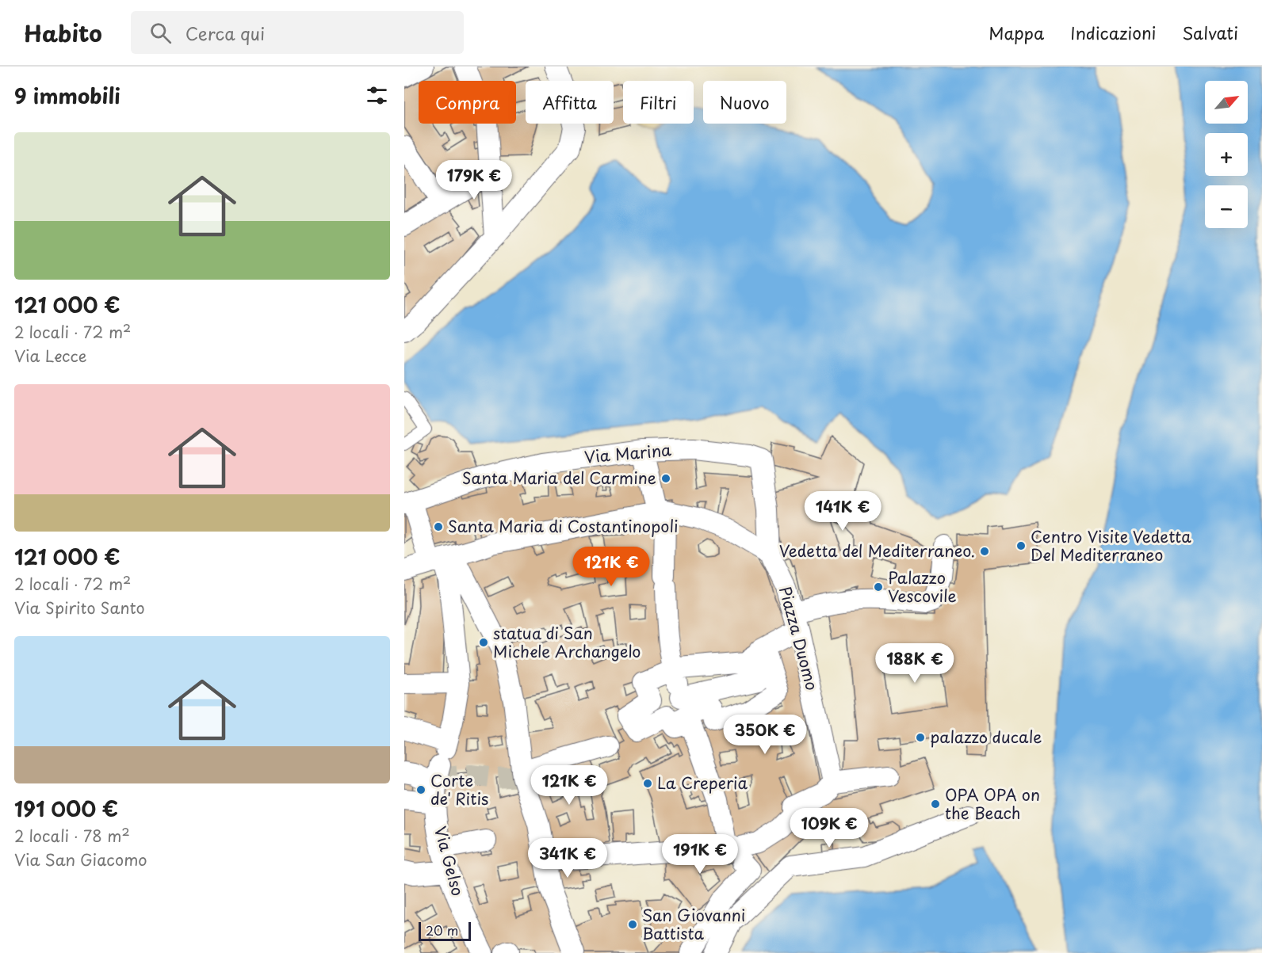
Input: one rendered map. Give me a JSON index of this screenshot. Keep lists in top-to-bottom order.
{
  "streets": {
    "street": ["Via Marina", "Piazza Duomo", "Via Gelso"]
  },
  "crossings": [
    ["Via Marina", "Piazza Duomo"]
  ],
  "places": [
    "Santa Maria del Carmine",
    "Santa Maria di Costantinopoli",
    "Centro Visite Vedetta Del Mediterraneo",
    "Vedetta del Mediterraneo.",
    "Palazzo Vescovile",
    "statua di San Michele Archangelo",
    "palazzo ducale",
    "La Creperia",
    "Corte de' Ritis",
    "OPA OPA on the Beach",
    "San Giovanni Battista"
  ],
  "scale_bar": "20 m",
  "north": "top right",
  "page": {
    "header": "Habito",
    "search": "Cerca qui",
    "nav": ["Mappa", "Indicazioni", "Salvati"],
    "heading": "9 immobili",
    "map_buttons": ["+", "−"],
    "chip": [
      "Compra",
      "Affitta",
      "Filtri",
      "Nuovo"
    ],
    "list": [
      {
        "name": "121 000 €",
        "note": "2 locali · 72 m² · Via Lecce"
      },
      {
        "name": "121 000 €",
        "note": "2 locali · 72 m² · Via Spirito Santo"
      },
      {
        "name": "191 000 €",
        "note": "2 locali · 78 m² · Via San Giacomo"
      }
    ],
    "price": [
      "179K €",
      "141K €",
      "121K €",
      "188K €",
      "350K €",
      "121K €",
      "109K €",
      "191K €",
      "341K €"
    ],
    "scale": "20 m"
  }
}
